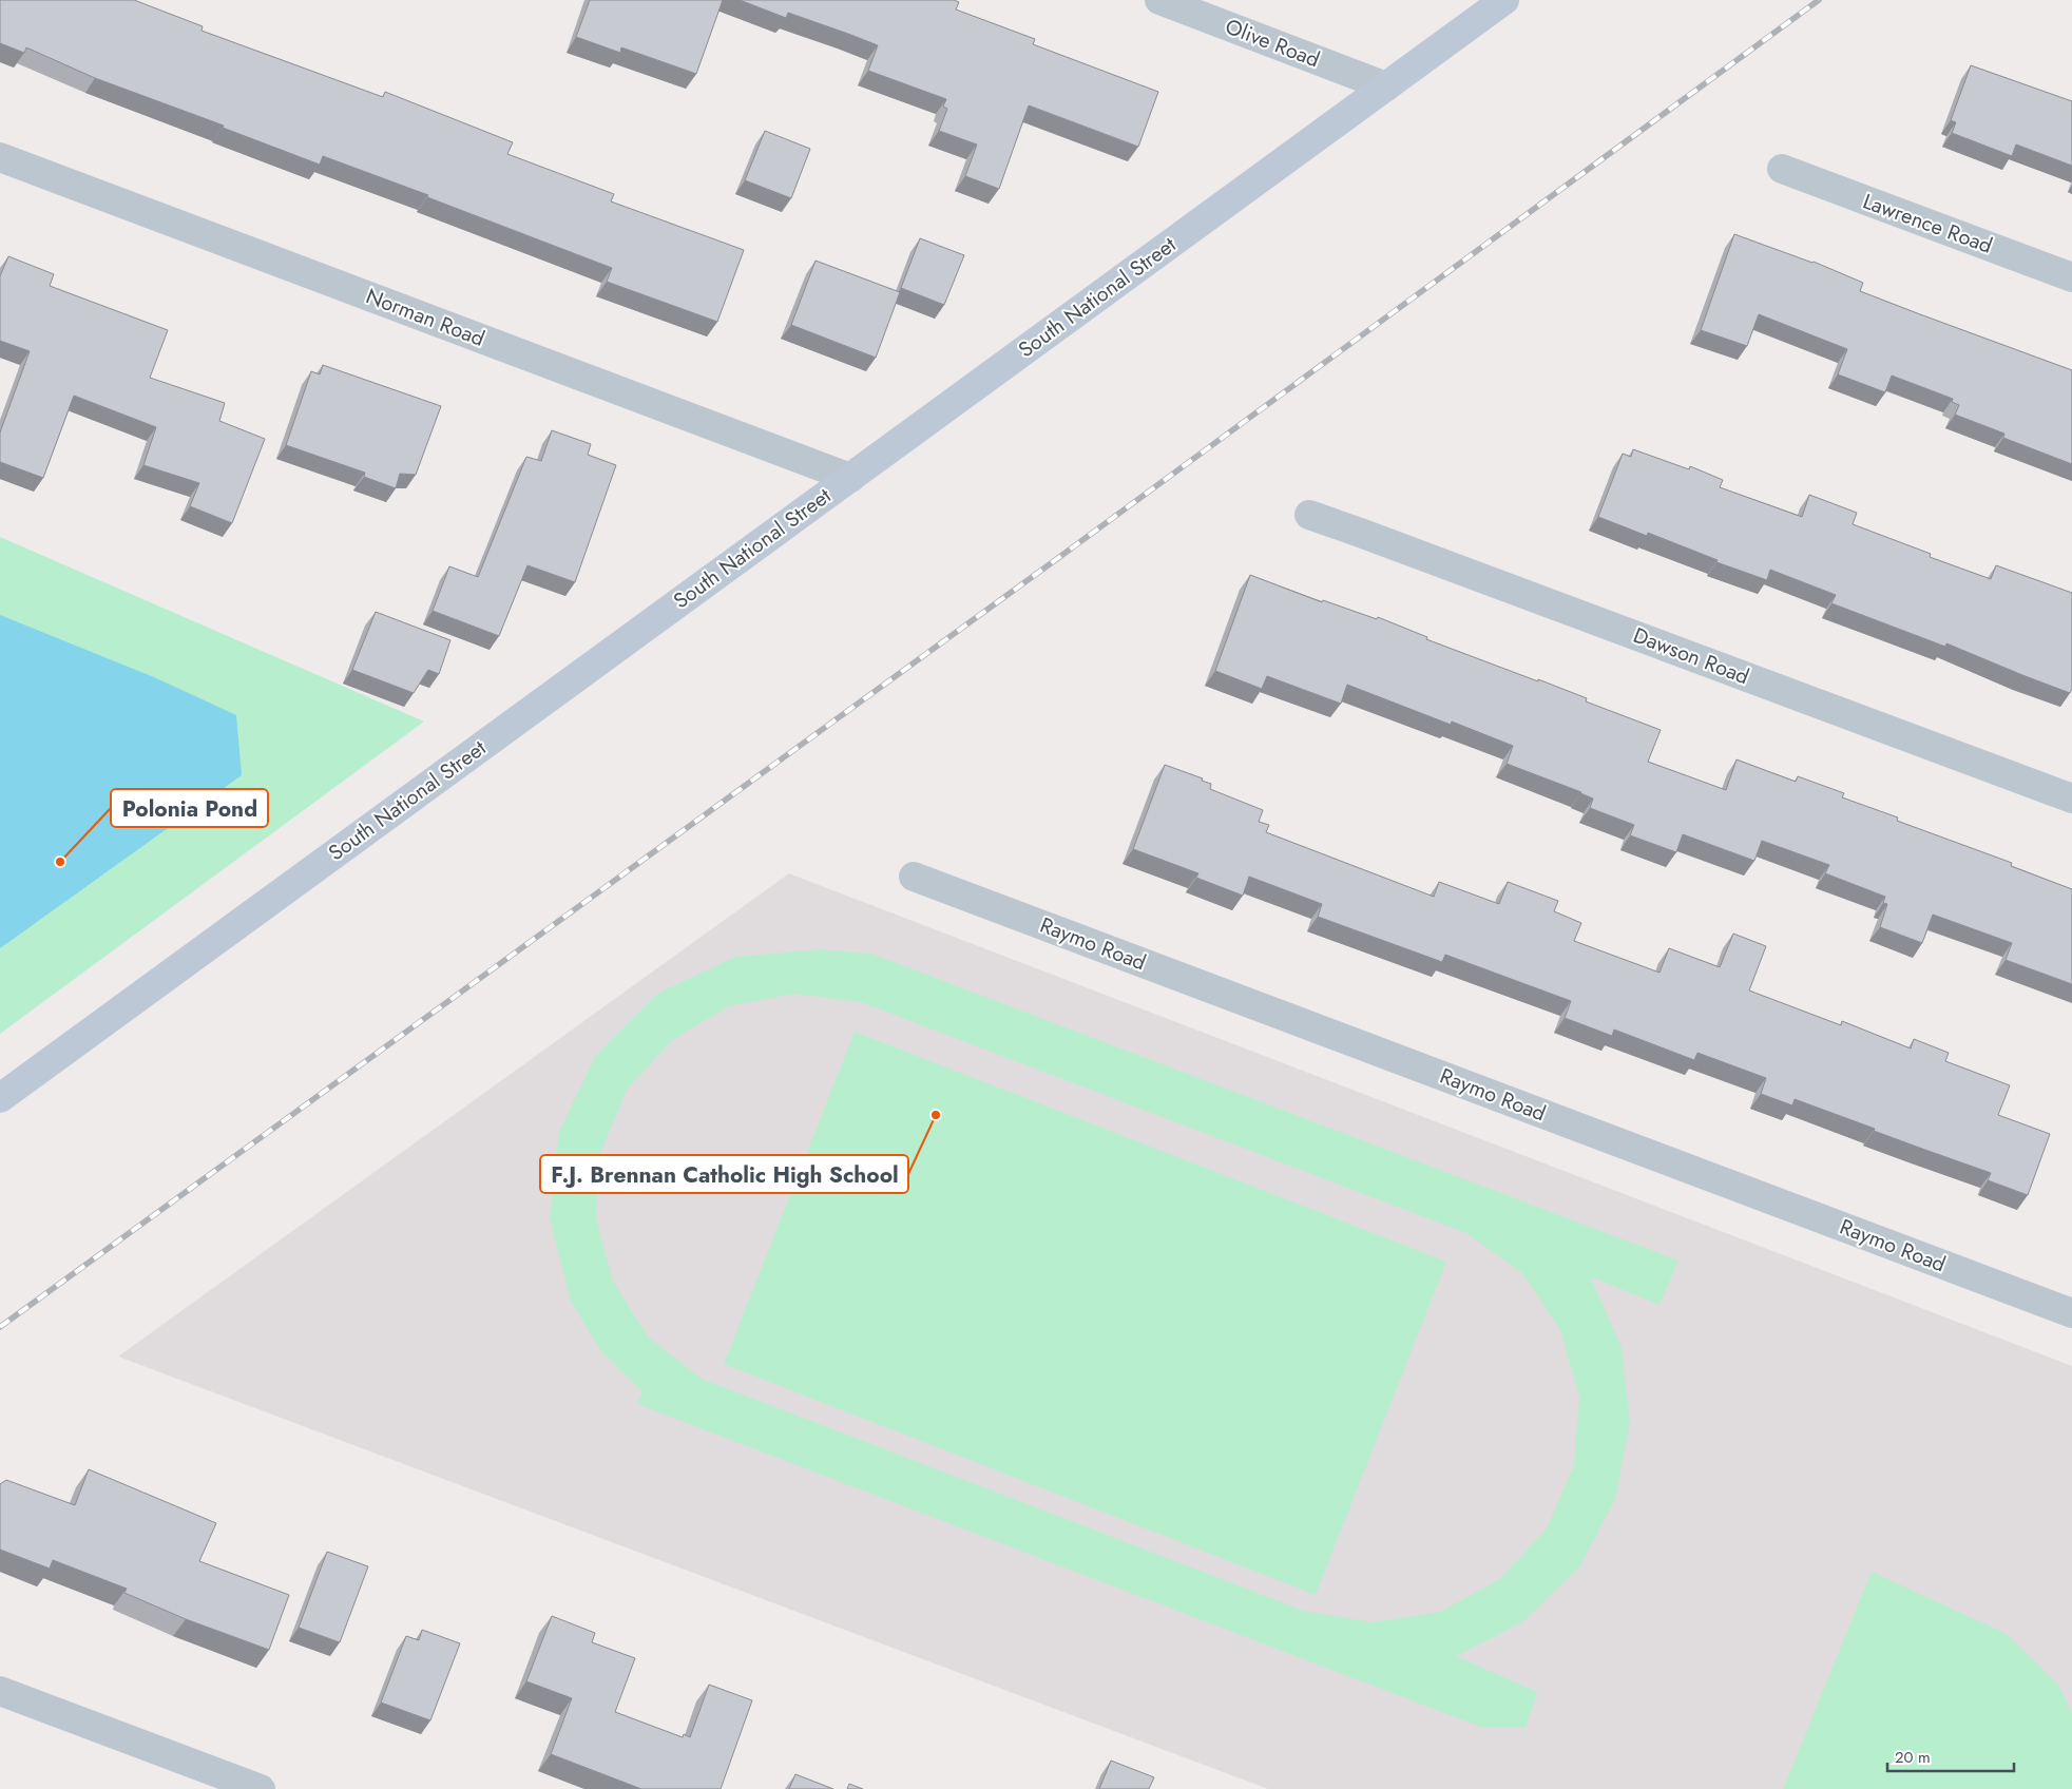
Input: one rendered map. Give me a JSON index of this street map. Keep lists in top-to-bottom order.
{
  "streets": {
    "street": [
      "Olive Road",
      "Lawrence Road",
      "South National Street",
      "Norman Road",
      "Dawson Road",
      "Raymo Road"
    ]
  },
  "crossings": [
    ["Olive Road", "South National Street"],
    ["South National Street", "Norman Road"]
  ],
  "places": ["Polonia Pond", "F.J. Brennan Catholic High School"],
  "scale_bar": "20 m"
}
